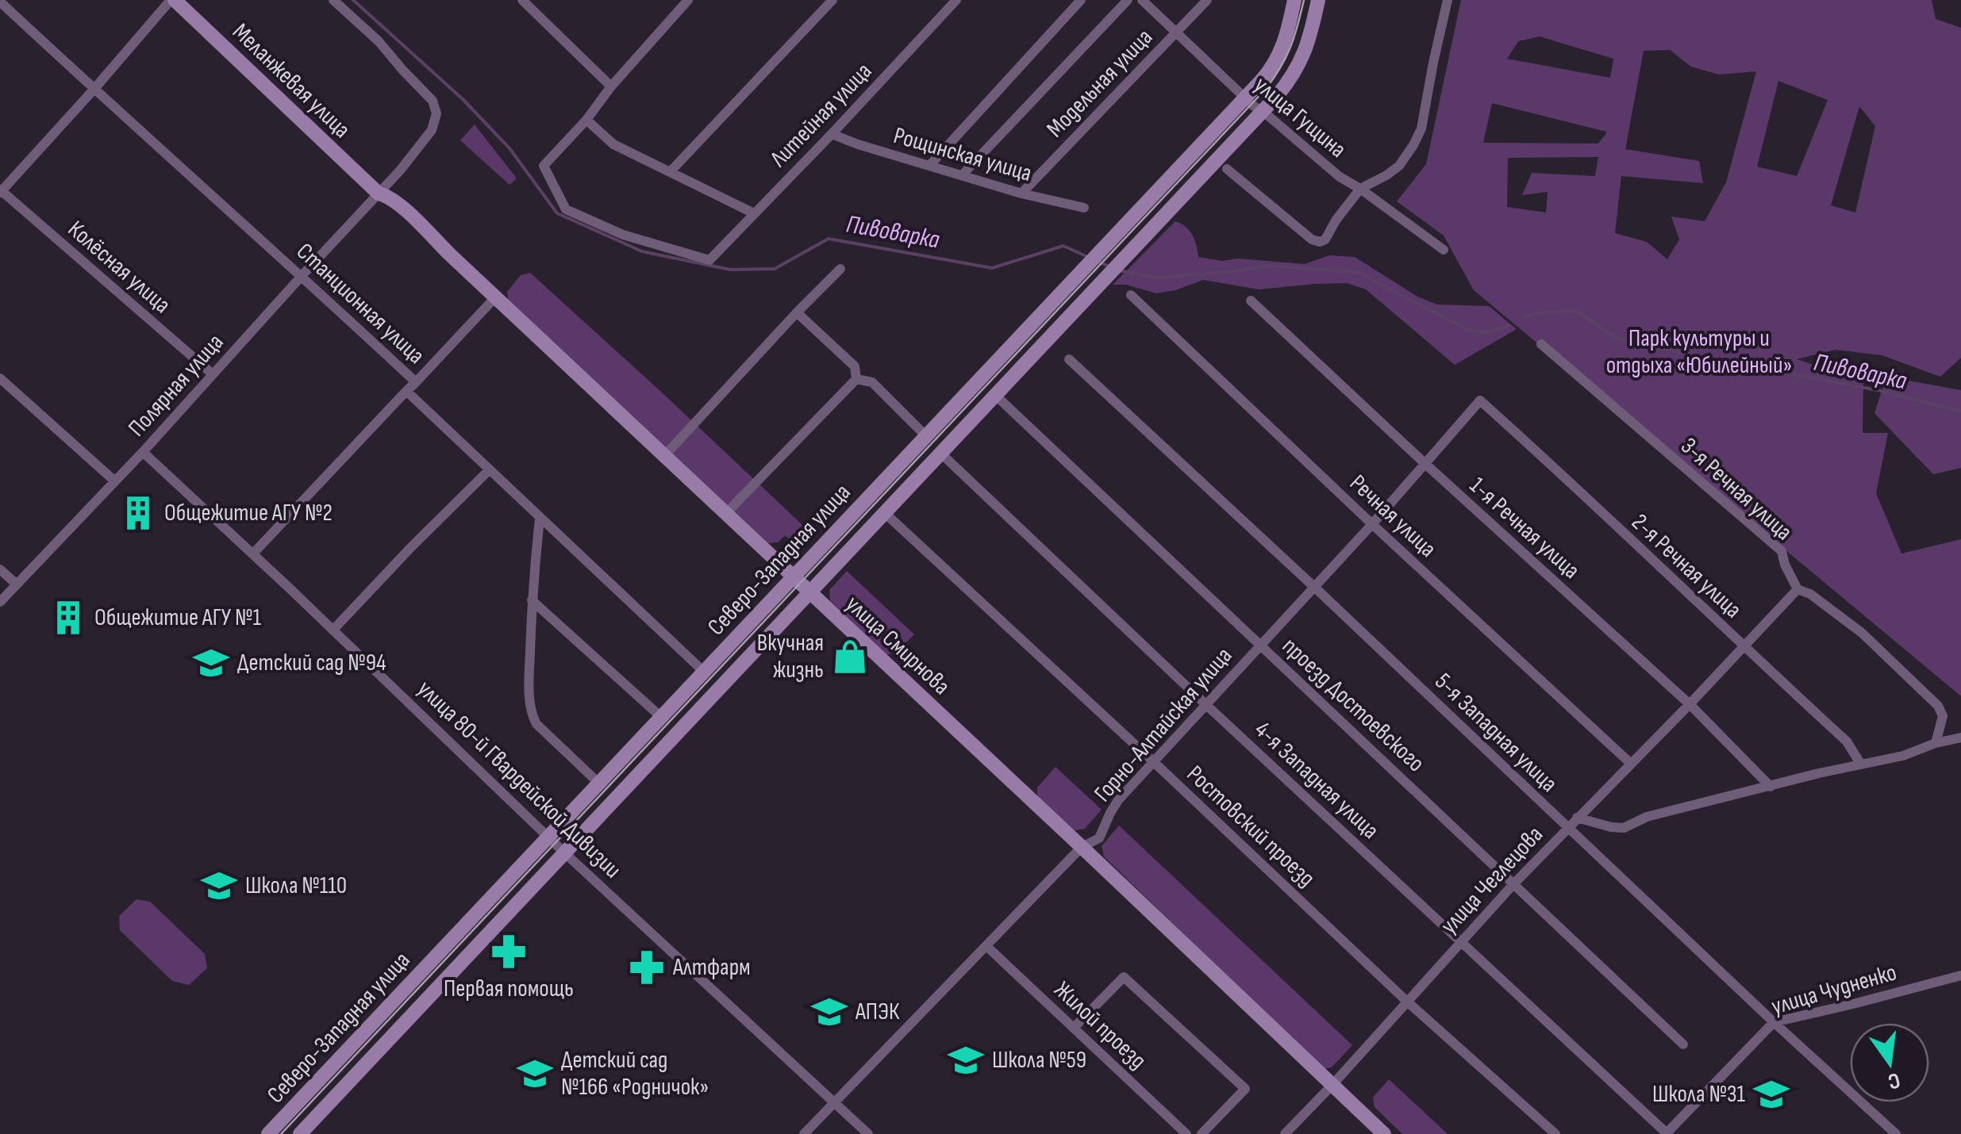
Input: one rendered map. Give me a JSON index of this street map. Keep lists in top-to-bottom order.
{
  "streets": {
    "main road": ["Меланжевая улица", "Северо-Западная улица", "улица Смирнова"],
    "street": [
      "Модельная улица",
      "Литейная улица",
      "улица Гущина",
      "Рощинская улица",
      "Колёсная улица",
      "Станционная улица",
      "Полярная улица",
      "3-я Речная улица",
      "Речная улица",
      "1-я Речная улица",
      "2-я Речная улица",
      "проезд Достоевского",
      "Горно-Алтайская улица",
      "5-я Западная улица",
      "улица 80-й Гвардейской Дивизии",
      "4-я Западная улица",
      "Ростовский проезд",
      "улица Чеглецова",
      "улица Чудненко",
      "Жилой проезд"
    ]
  },
  "crossings": [
    ["Меланжевая улица", "Полярная улица"],
    ["Меланжевая улица", "улица Смирнова"],
    ["Модельная улица", "улица Гущина"],
    ["Модельная улица", "Рощинская улица"],
    ["Литейная улица", "Рощинская улица"],
    ["улица Гущина", "Северо-Западная улица"],
    ["Колёсная улица", "Полярная улица"],
    ["Станционная улица", "Полярная улица"],
    ["Станционная улица", "Северо-Западная улица"],
    ["Полярная улица", "улица Смирнова"],
    ["Полярная улица", "улица 80-й Гвардейской Дивизии"],
    ["3-я Речная улица", "улица Чеглецова"],
    ["Речная улица", "Горно-Алтайская улица"],
    ["Речная улица", "улица Чеглецова"],
    ["1-я Речная улица", "Горно-Алтайская улица"],
    ["1-я Речная улица", "улица Чеглецова"],
    ["Северо-Западная улица", "улица Смирнова"],
    ["Северо-Западная улица", "проезд Достоевского"],
    ["Северо-Западная улица", "улица 80-й Гвардейской Дивизии"],
    ["Северо-Западная улица", "4-я Западная улица"],
    ["Северо-Западная улица", "Ростовский проезд"],
    ["2-я Речная улица", "Горно-Алтайская улица"],
    ["2-я Речная улица", "улица Чеглецова"],
    ["улица Смирнова", "Горно-Алтайская улица"],
    ["улица Смирнова", "улица Чеглецова"],
    ["проезд Достоевского", "Горно-Алтайская улица"],
    ["проезд Достоевского", "улица Чеглецова"],
    ["Горно-Алтайская улица", "5-я Западная улица"],
    ["Горно-Алтайская улица", "улица 80-й Гвардейской Дивизии"],
    ["Горно-Алтайская улица", "4-я Западная улица"],
    ["Горно-Алтайская улица", "Ростовский проезд"],
    ["Горно-Алтайская улица", "Жилой проезд"],
    ["5-я Западная улица", "улица Чеглецова"],
    ["5-я Западная улица", "улица Чудненко"],
    ["4-я Западная улица", "улица Чеглецова"],
    ["4-я Западная улица", "улица Чудненко"],
    ["Ростовский проезд", "улица Чеглецова"]
  ],
  "water": ["Пивоварка"],
  "parks": ["Парк культуры и отдыха «Юбилейный»"],
  "places": {
    "building": ["Общежитие АГУ №2", "Общежитие АГУ №1"],
    "shop": ["Вкучная жизнь"],
    "school or university": [
      "Детский сад №94",
      "Школа №110",
      "АПЭК",
      "Школа №59",
      "Детский сад №166 «Родничок»",
      "Школа №31"
    ],
    "pharmacy": ["Первая помощь", "Алтфарм"]
  },
  "north": "bottom"
}
